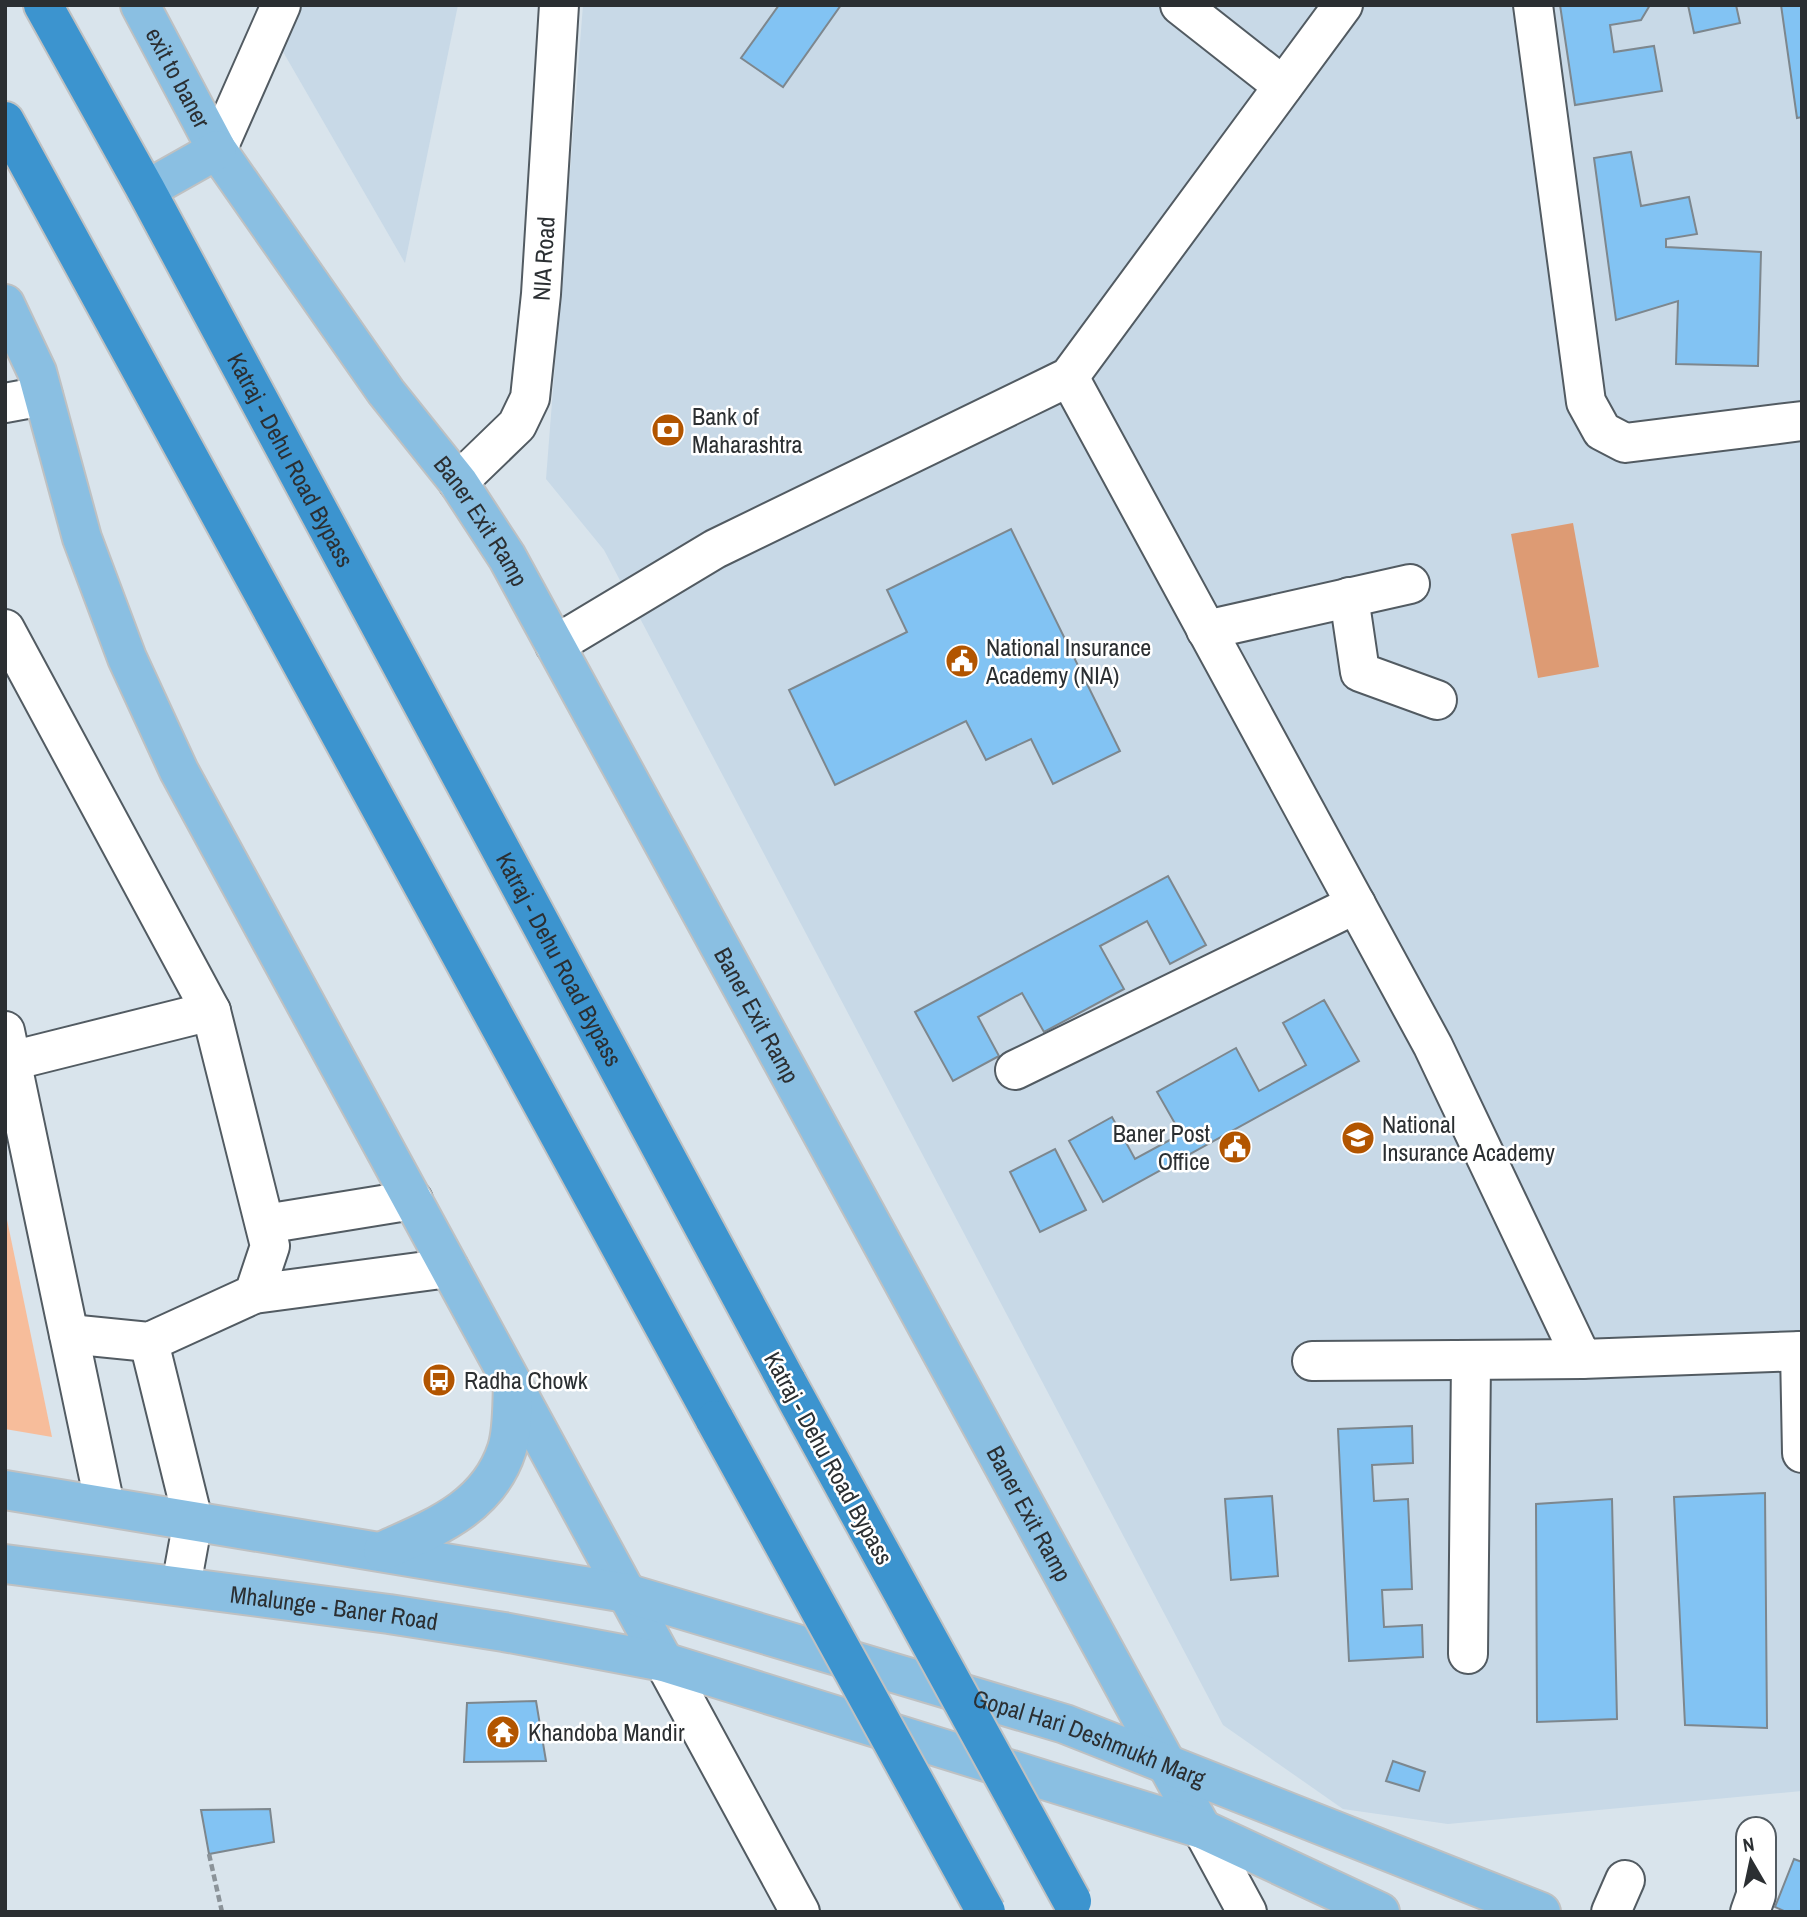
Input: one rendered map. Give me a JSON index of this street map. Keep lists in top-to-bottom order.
{
  "streets": {
    "highway": ["Katraj - Dehu Road Bypass"],
    "main road": [
      "exit to baner",
      "Baner Exit Ramp",
      "Mhalunge - Baner Road",
      "Gopal Hari Deshmukh Marg"
    ],
    "street": ["NIA Road"]
  },
  "crossings": [
    ["exit to baner", "Baner Exit Ramp"],
    ["NIA Road", "Baner Exit Ramp"],
    ["Baner Exit Ramp", "Mhalunge - Baner Road"],
    ["Baner Exit Ramp", "Gopal Hari Deshmukh Marg"],
    ["Mhalunge - Baner Road", "Gopal Hari Deshmukh Marg"]
  ],
  "places": {
    "bank": ["Bank of Maharashtra"],
    "public building": ["National Insurance Academy (NIA)", "Baner Post Office"],
    "school or university": ["National Insurance Academy"],
    "bus stop": ["Radha Chowk"],
    "temple": ["Khandoba Mandir"]
  },
  "north": "top"
}
